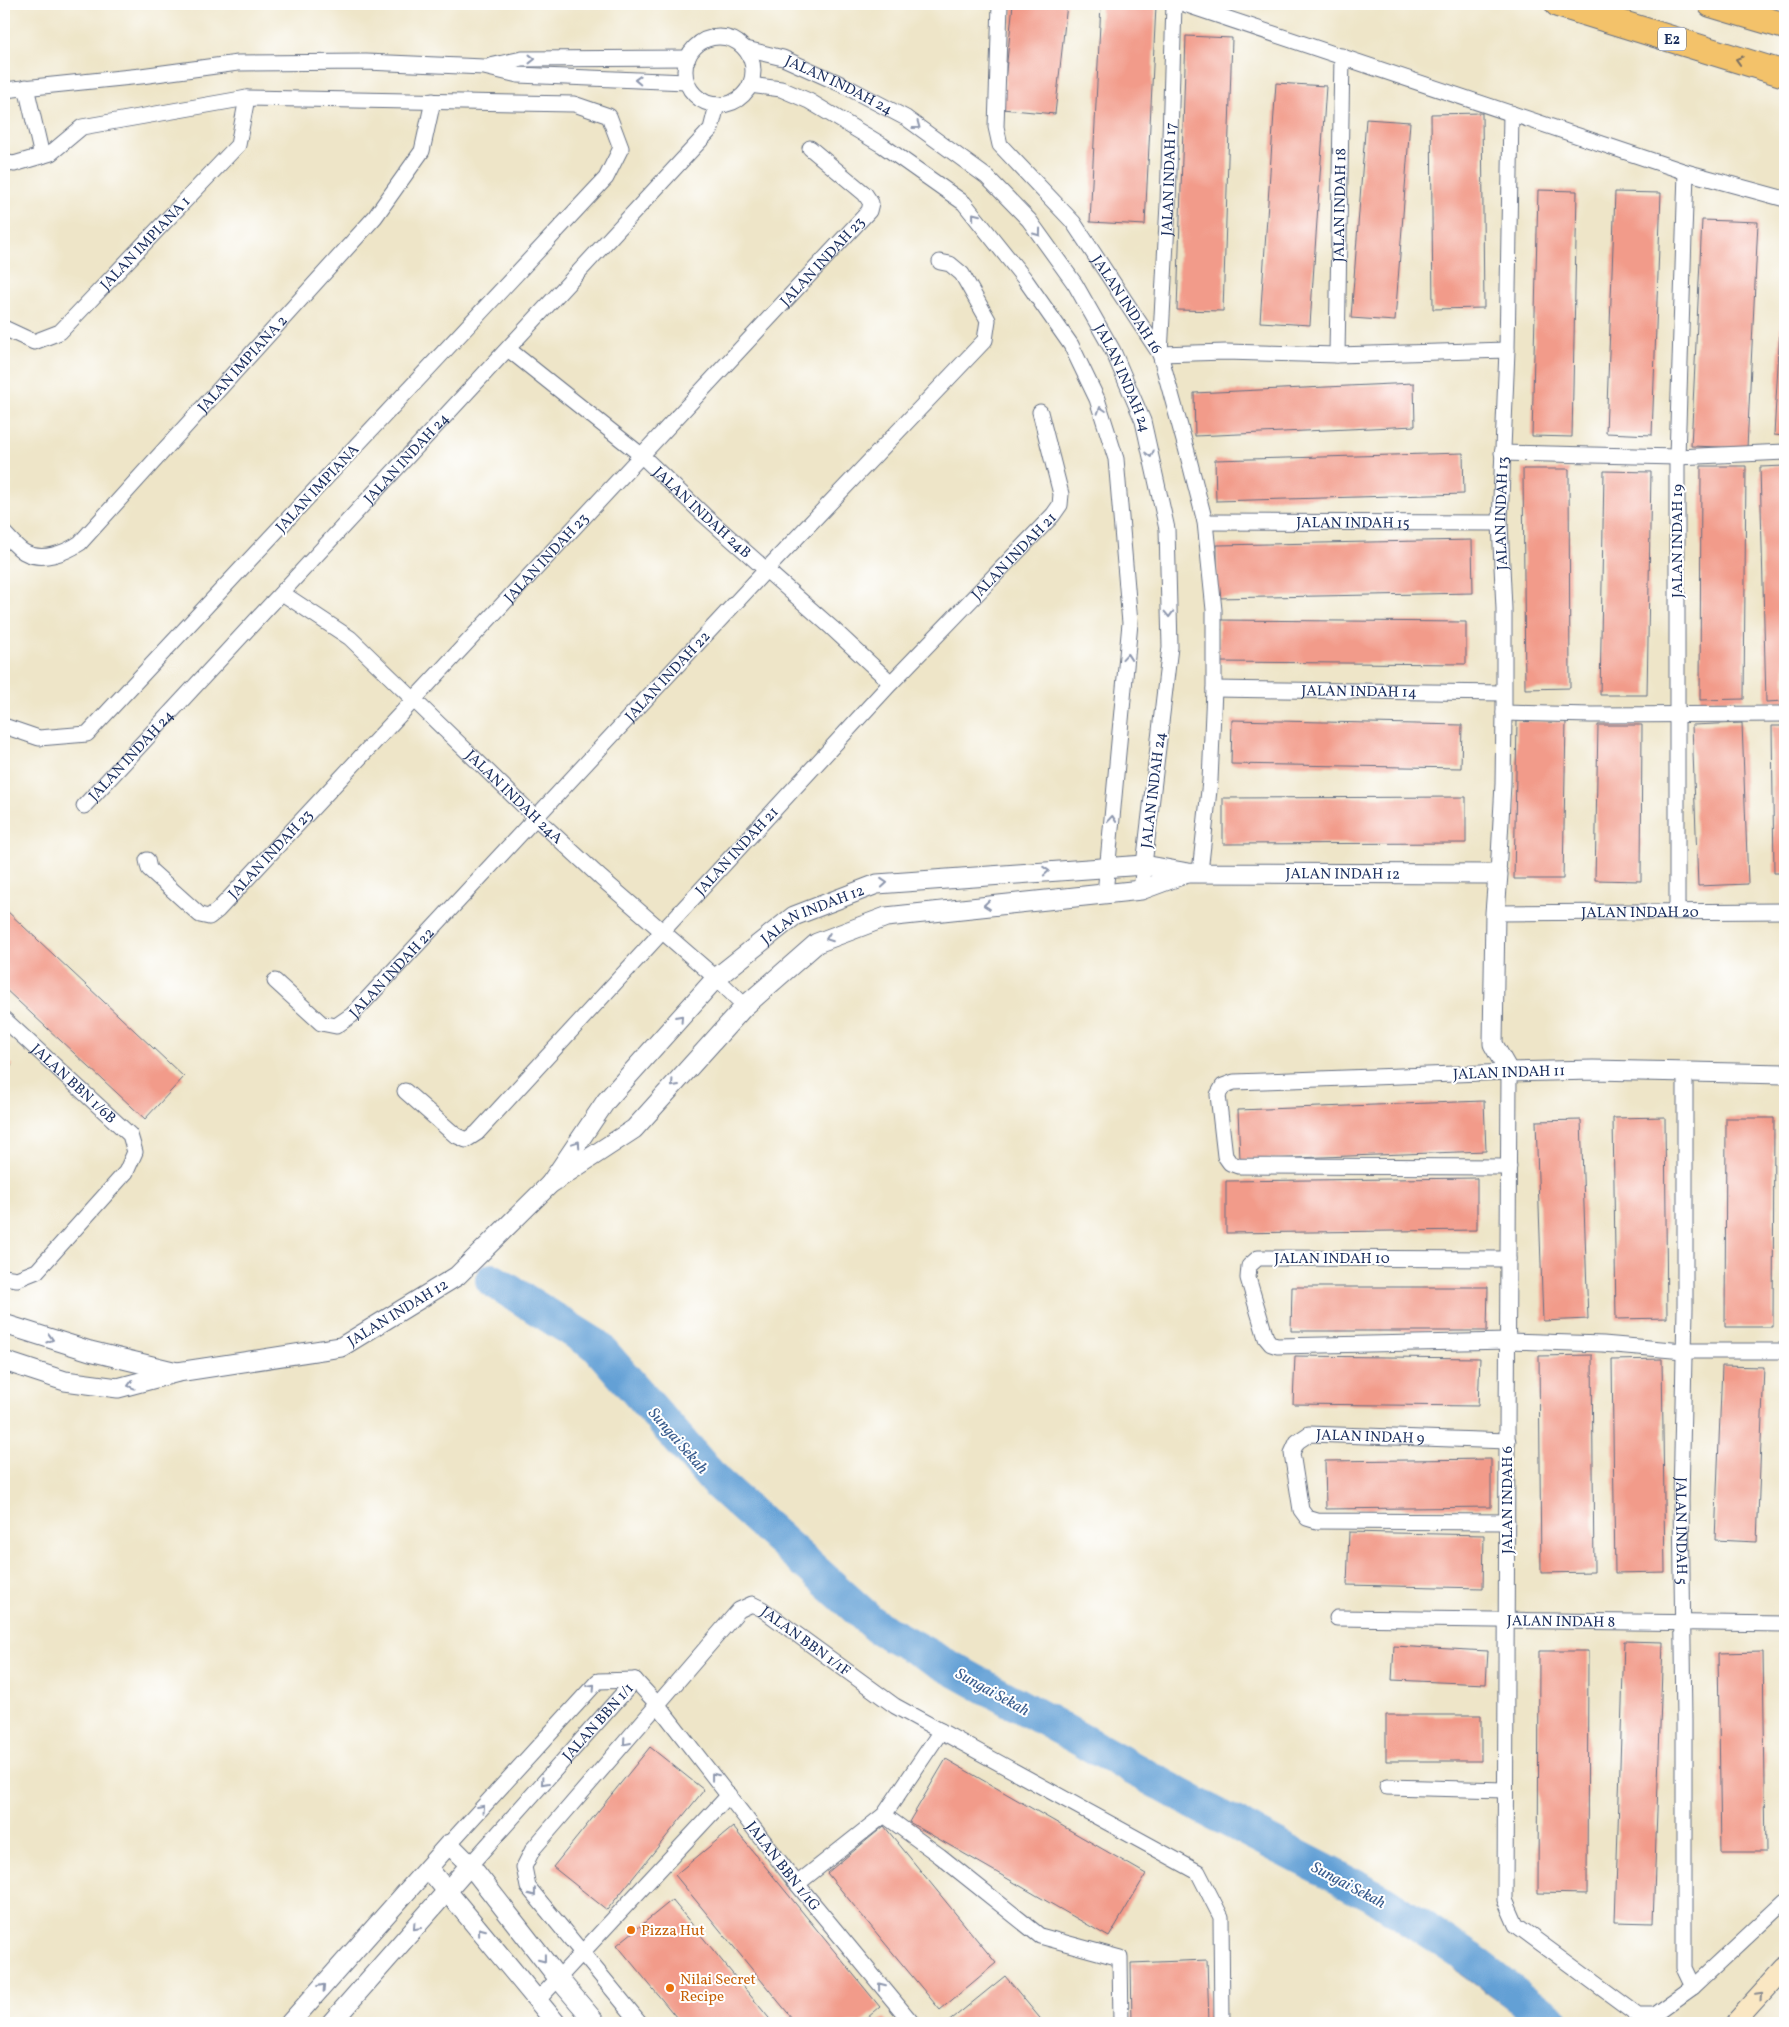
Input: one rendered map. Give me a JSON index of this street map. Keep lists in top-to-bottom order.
{
  "streets": {
    "highway": ["E2"],
    "street": [
      "JALAN INDAH 24",
      "JALAN INDAH 17",
      "JALAN INDAH 18",
      "JALAN IMPIANA 1",
      "JALAN INDAH 23",
      "JALAN INDAH 16",
      "JALAN IMPIANA 2",
      "JALAN IMPIANA",
      "JALAN INDAH 24B",
      "JALAN INDAH 13",
      "JALAN INDAH 15",
      "JALAN INDAH 19",
      "JALAN INDAH 21",
      "JALAN INDAH 22",
      "JALAN INDAH 14",
      "JALAN INDAH 24A",
      "JALAN INDAH 12",
      "JALAN INDAH 20",
      "JALAN INDAH 11",
      "JALAN BBN 1/6B",
      "JALAN INDAH 10",
      "JALAN INDAH 9",
      "JALAN INDAH 6",
      "JALAN INDAH 5",
      "JALAN INDAH 8",
      "JALAN BBN 1/1F",
      "JALAN BBN 1/1",
      "JALAN BBN 1/1G"
    ]
  },
  "crossings": [
    ["JALAN INDAH 24", "JALAN INDAH 24B"],
    ["JALAN INDAH 24", "JALAN INDAH 24A"],
    ["JALAN INDAH 24", "JALAN INDAH 12"],
    ["JALAN INDAH 17", "JALAN INDAH 16"],
    ["JALAN INDAH 18", "JALAN INDAH 16"],
    ["JALAN INDAH 23", "JALAN INDAH 24B"],
    ["JALAN INDAH 23", "JALAN INDAH 24A"],
    ["JALAN INDAH 16", "JALAN INDAH 13"],
    ["JALAN IMPIANA 2", "JALAN IMPIANA"],
    ["JALAN INDAH 24B", "JALAN INDAH 21"],
    ["JALAN INDAH 24B", "JALAN INDAH 22"],
    ["JALAN INDAH 13", "JALAN INDAH 15"],
    ["JALAN INDAH 13", "JALAN INDAH 14"],
    ["JALAN INDAH 13", "JALAN INDAH 12"],
    ["JALAN INDAH 13", "JALAN INDAH 20"],
    ["JALAN INDAH 13", "JALAN INDAH 11"],
    ["JALAN INDAH 13", "JALAN INDAH 6"],
    ["JALAN INDAH 19", "JALAN INDAH 20"],
    ["JALAN INDAH 21", "JALAN INDAH 24A"],
    ["JALAN INDAH 22", "JALAN INDAH 24A"],
    ["JALAN INDAH 24A", "JALAN INDAH 12"],
    ["JALAN INDAH 11", "JALAN INDAH 6"],
    ["JALAN INDAH 11", "JALAN INDAH 5"],
    ["JALAN INDAH 10", "JALAN INDAH 6"],
    ["JALAN INDAH 9", "JALAN INDAH 6"],
    ["JALAN INDAH 6", "JALAN INDAH 5"],
    ["JALAN INDAH 6", "JALAN INDAH 8"],
    ["JALAN INDAH 5", "JALAN INDAH 8"],
    ["JALAN BBN 1/1F", "JALAN BBN 1/1G"],
    ["JALAN BBN 1/1", "JALAN BBN 1/1G"]
  ],
  "water": ["Sungai Sekah"],
  "places": ["Pizza Hut", "Nilai Secret Recipe"]
}
